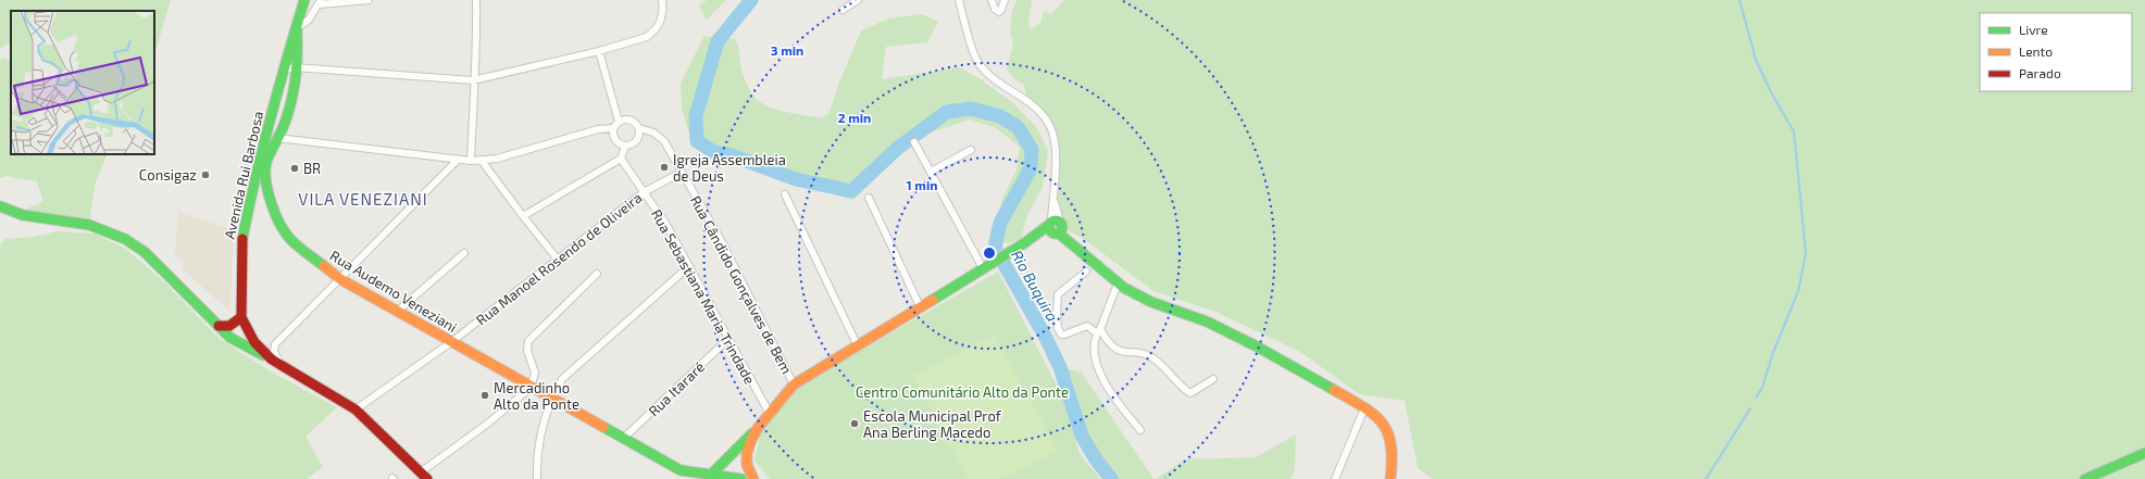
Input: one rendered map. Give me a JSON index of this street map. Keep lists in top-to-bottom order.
{
  "streets": {
    "main road": ["Avenida Rui Barbosa", "Rua Audemo Veneziani"],
    "street": [
      "Rua Manoel Rosendo de Oliveira",
      "Rua Cândido Gonçalves de Bem",
      "Rua Sebastiana Maria Trindade",
      "Rua Itararé"
    ]
  },
  "crossings": [
    ["Avenida Rui Barbosa", "Rua Manoel Rosendo de Oliveira"],
    ["Avenida Rui Barbosa", "Rua Audemo Veneziani"],
    ["Rua Manoel Rosendo de Oliveira", "Rua Cândido Gonçalves de Bem"],
    ["Rua Manoel Rosendo de Oliveira", "Rua Audemo Veneziani"],
    ["Rua Manoel Rosendo de Oliveira", "Rua Sebastiana Maria Trindade"],
    ["Rua Audemo Veneziani", "Rua Itararé"],
    ["Rua Sebastiana Maria Trindade", "Rua Itararé"]
  ],
  "districts": ["VILA VENEZIANI"],
  "water": ["Rio Buquira"],
  "parks": ["Centro Comunitário Alto da Ponte"],
  "places": [
    "Igreja Assembleia de Deus",
    "BR",
    "Consigaz",
    "Mercadinho Alto da Ponte",
    "Escola Municipal Prof Ana Berling Macedo"
  ],
  "legend": ["Livre", "Lento", "Parado"],
  "rings": ["3 min", "2 min", "1 min"]
}
